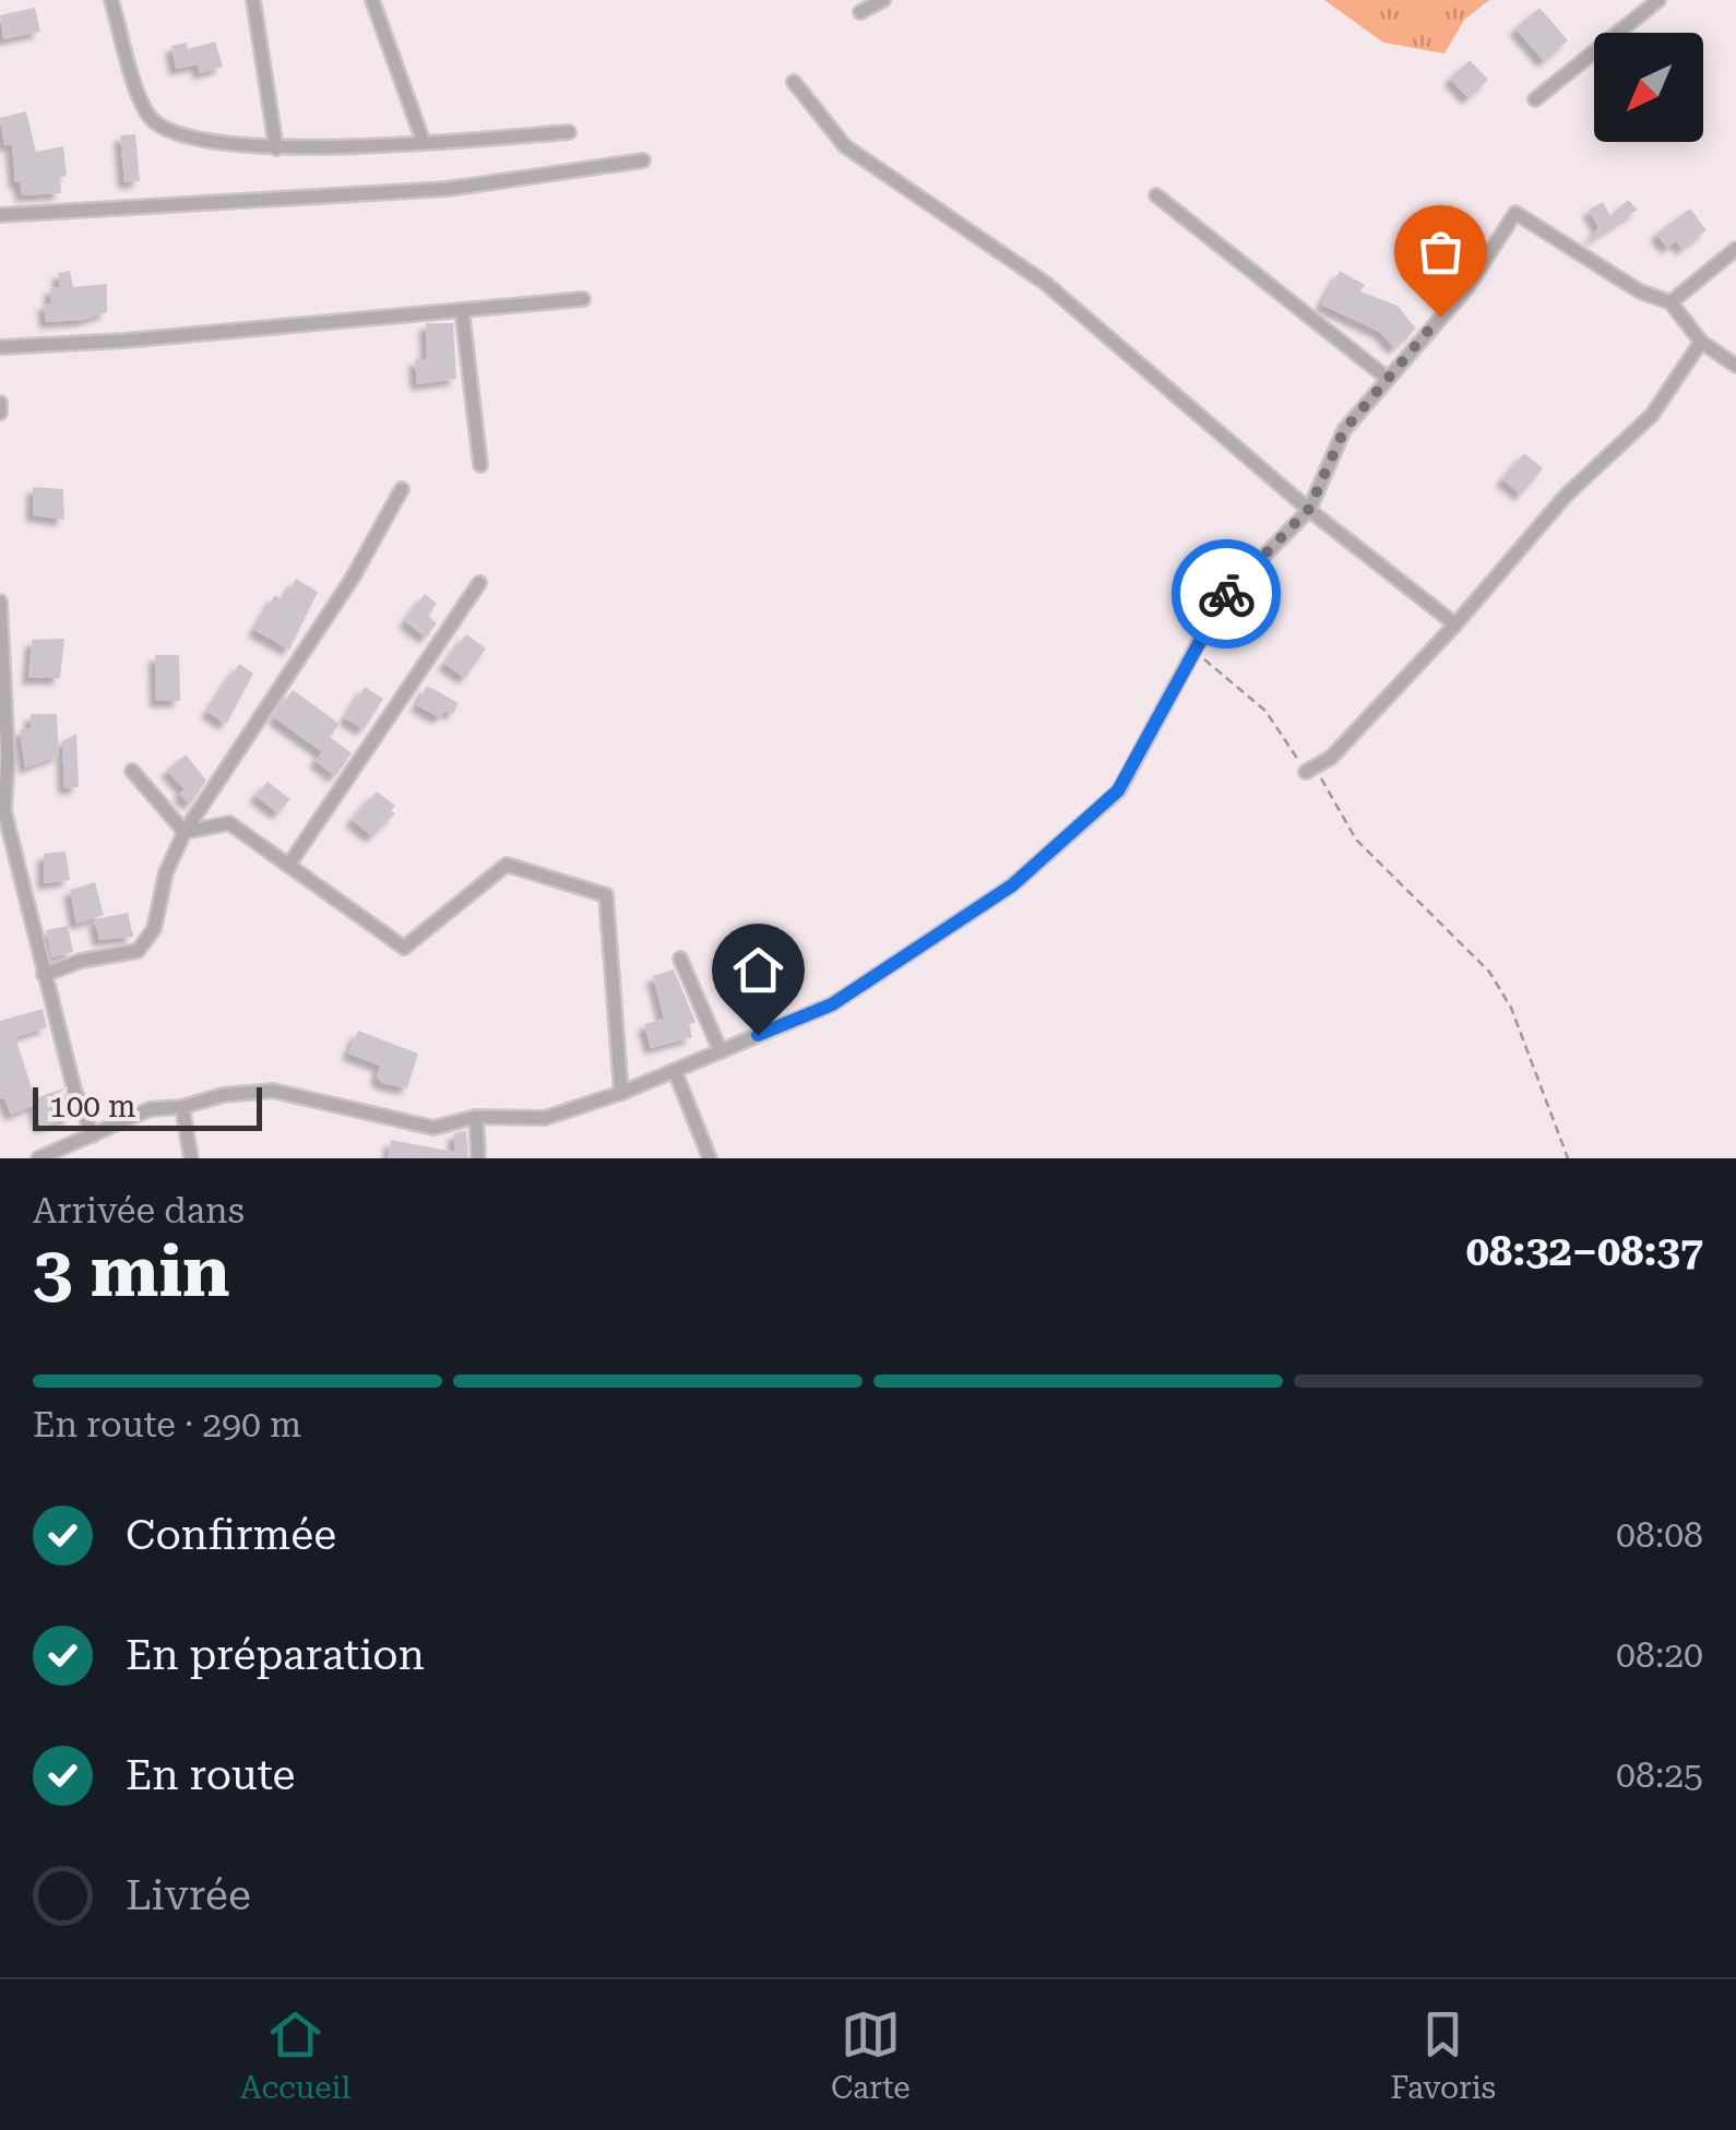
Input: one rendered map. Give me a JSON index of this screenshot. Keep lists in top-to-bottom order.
{
  "scale_bar": "100 m",
  "north": "bottom left",
  "page": {
    "scale": "100 m",
    "heading": ["3 min", "Arrivée dans", "08:32–08:37"],
    "bar": "En route · 290 m",
    "list": [
      ["Confirmée", "08:08"],
      ["En préparation", "08:20"],
      ["En route", "08:25"],
      "Livrée"
    ],
    "tabs": ["Accueil", "Carte", "Favoris"]
  }
}
